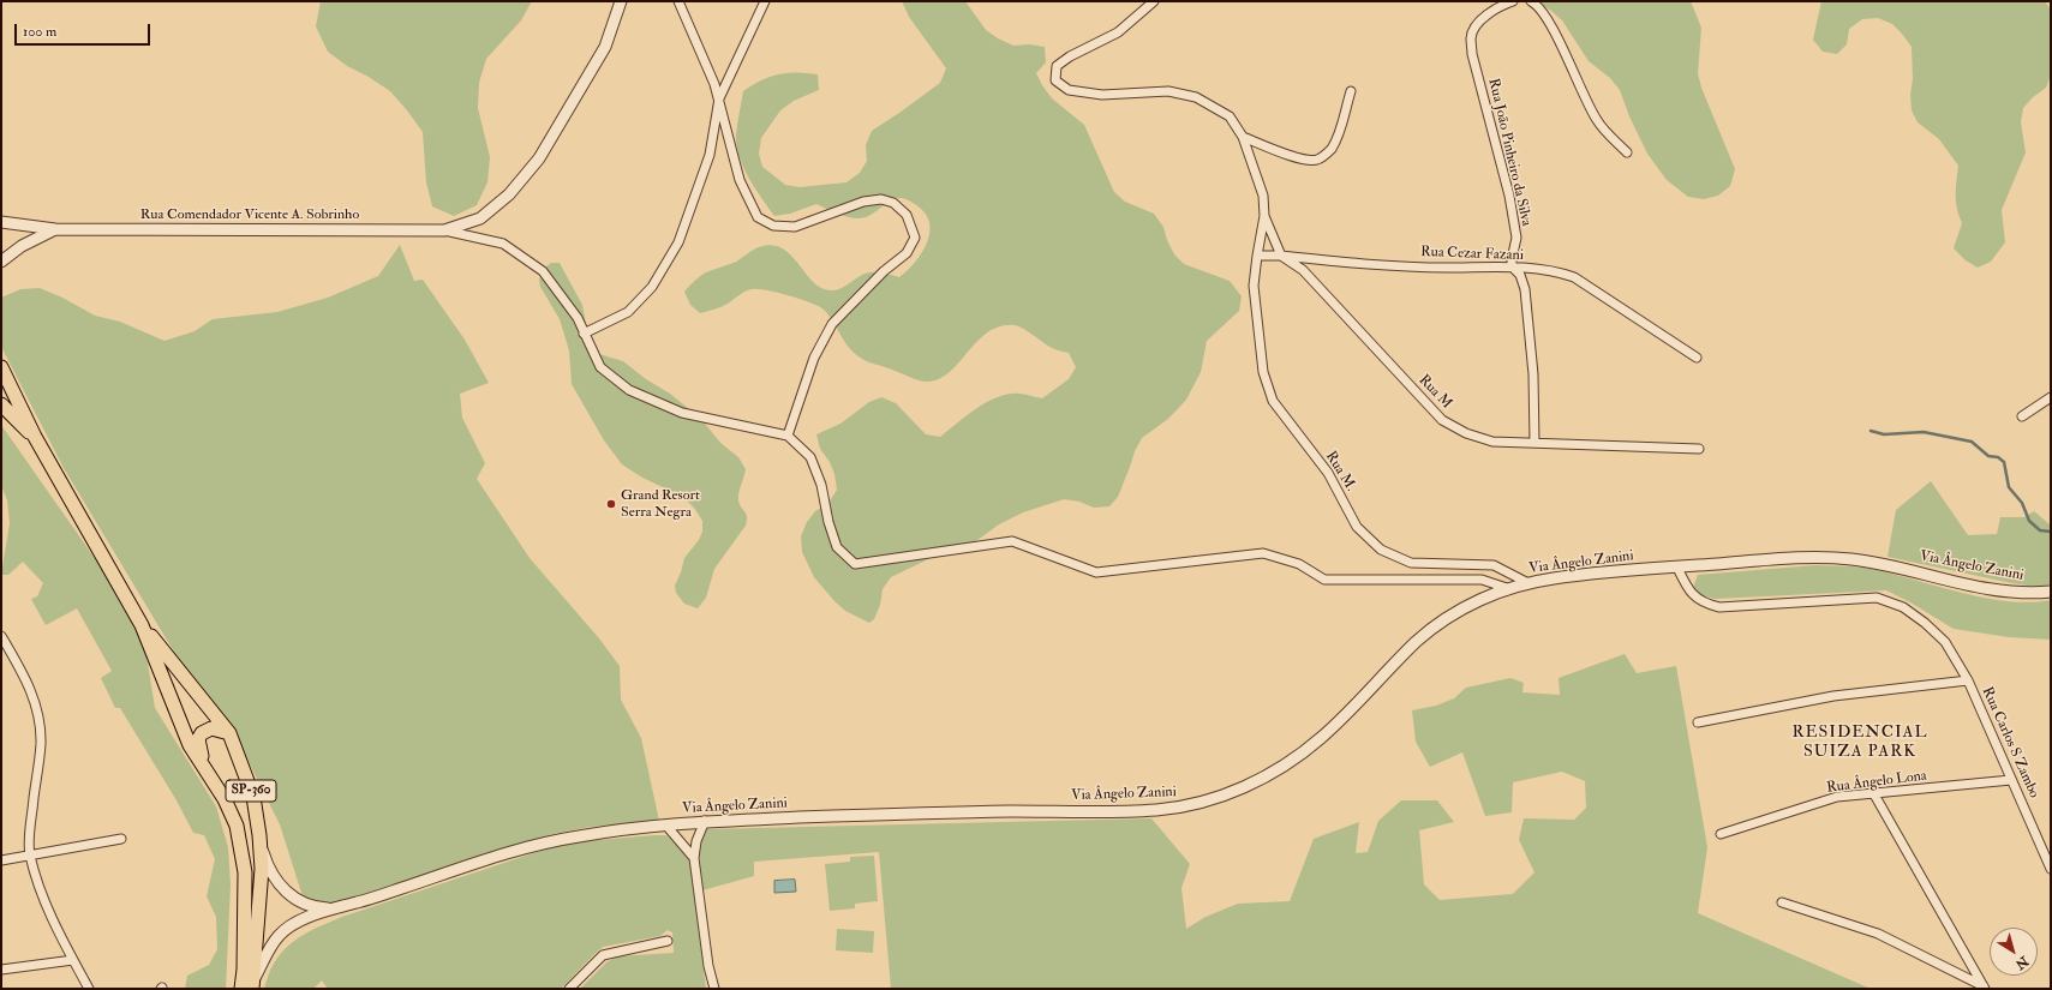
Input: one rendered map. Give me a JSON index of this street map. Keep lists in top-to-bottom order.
{
  "streets": {
    "main road": ["SP-360"],
    "street": [
      "Rua João Pinheiro da Silva",
      "Rua Comendador Vicente A. Sobrinho",
      "Rua Cezar Fazani",
      "Rua M",
      "Rua M.",
      "Via Ângelo Zanini",
      "Rua Carlos S Zambo",
      "Rua Ângelo Lona"
    ]
  },
  "crossings": [
    ["Rua João Pinheiro da Silva", "Rua Cezar Fazani"],
    ["Rua Cezar Fazani", "Rua M"],
    ["Rua M.", "Via Ângelo Zanini"],
    ["Via Ângelo Zanini", "Rua Carlos S Zambo"],
    ["Via Ângelo Zanini", "SP-360"],
    ["Rua Carlos S Zambo", "Rua Ângelo Lona"]
  ],
  "districts": ["RESIDENCIAL SUIZA PARK"],
  "places": ["Grand Resort Serra Negra"],
  "scale_bar": "100 m",
  "north": "bottom right"
}
